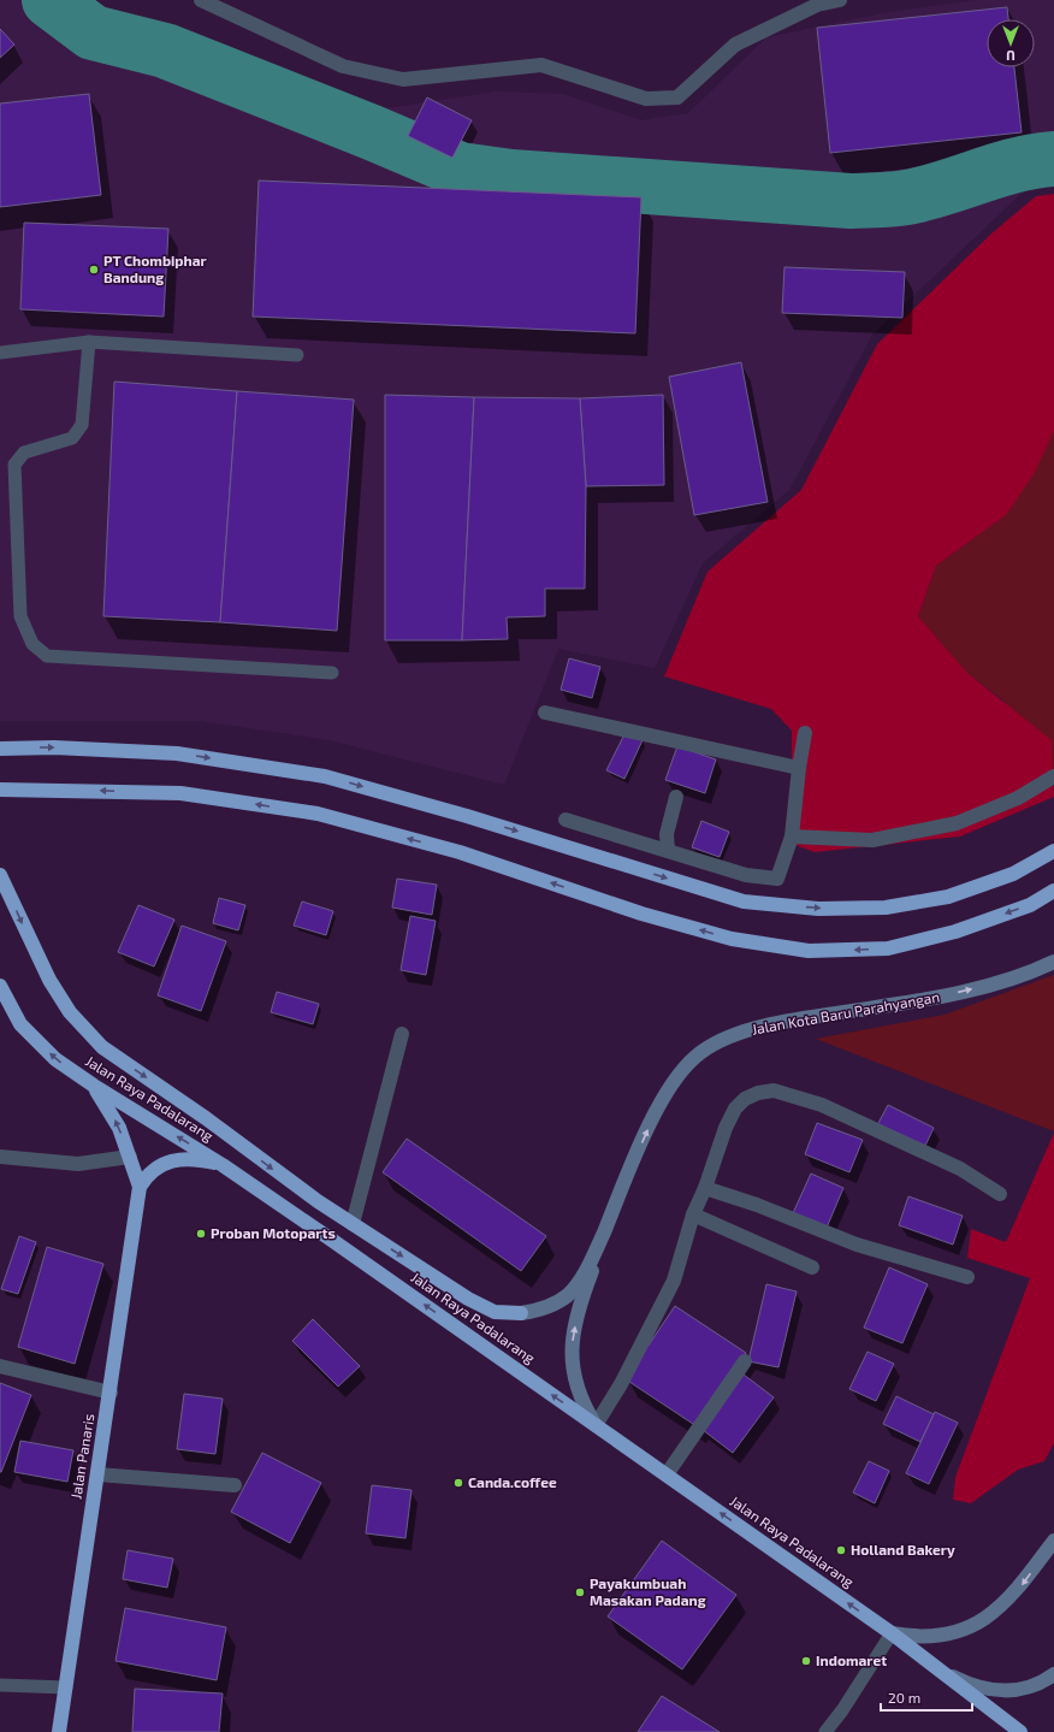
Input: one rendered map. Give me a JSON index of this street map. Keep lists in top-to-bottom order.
{
  "streets": {
    "highway": ["Jalan Raya Padalarang", "Jalan Panaris"],
    "main road": ["Jalan Kota Baru Parahyangan"]
  },
  "crossings": [
    ["Jalan Kota Baru Parahyangan", "Jalan Raya Padalarang"],
    ["Jalan Raya Padalarang", "Jalan Panaris"]
  ],
  "one_way": ["Jalan Kota Baru Parahyangan"],
  "places": [
    "PT Chombiphar Bandung",
    "Proban Motoparts",
    "Canda.coffee",
    "Holland Bakery",
    "Payakumbuah Masakan Padang",
    "Indomaret"
  ],
  "scale_bar": "20 m",
  "north": "bottom"
}
